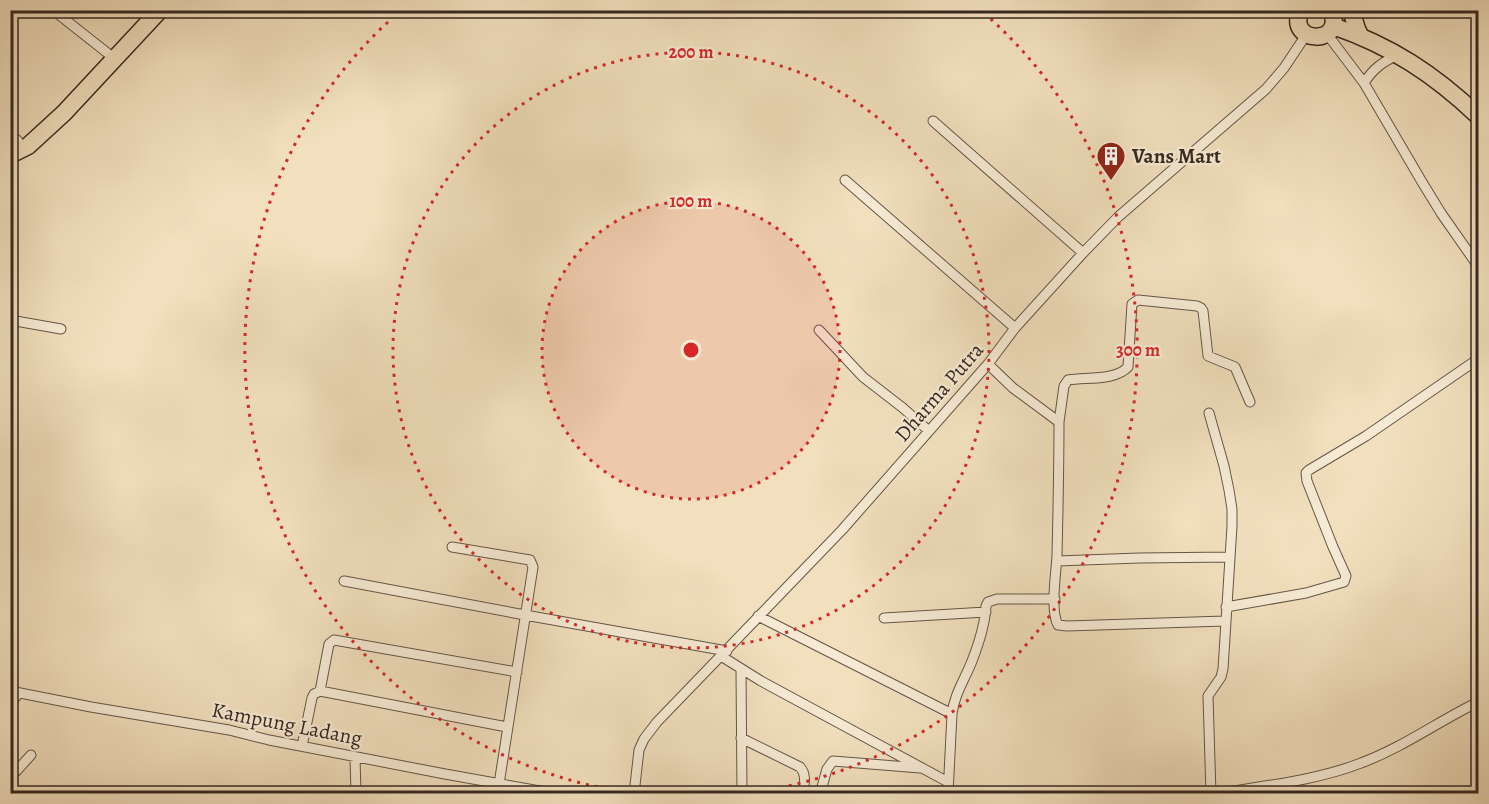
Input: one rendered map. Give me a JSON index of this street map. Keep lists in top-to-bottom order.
{
  "streets": {
    "street": ["Dharma Putra", "Kampung Ladang"]
  },
  "places": {
    "building": ["Vans Mart"]
  },
  "rings": ["200 m", "100 m", "300 m"]
}
